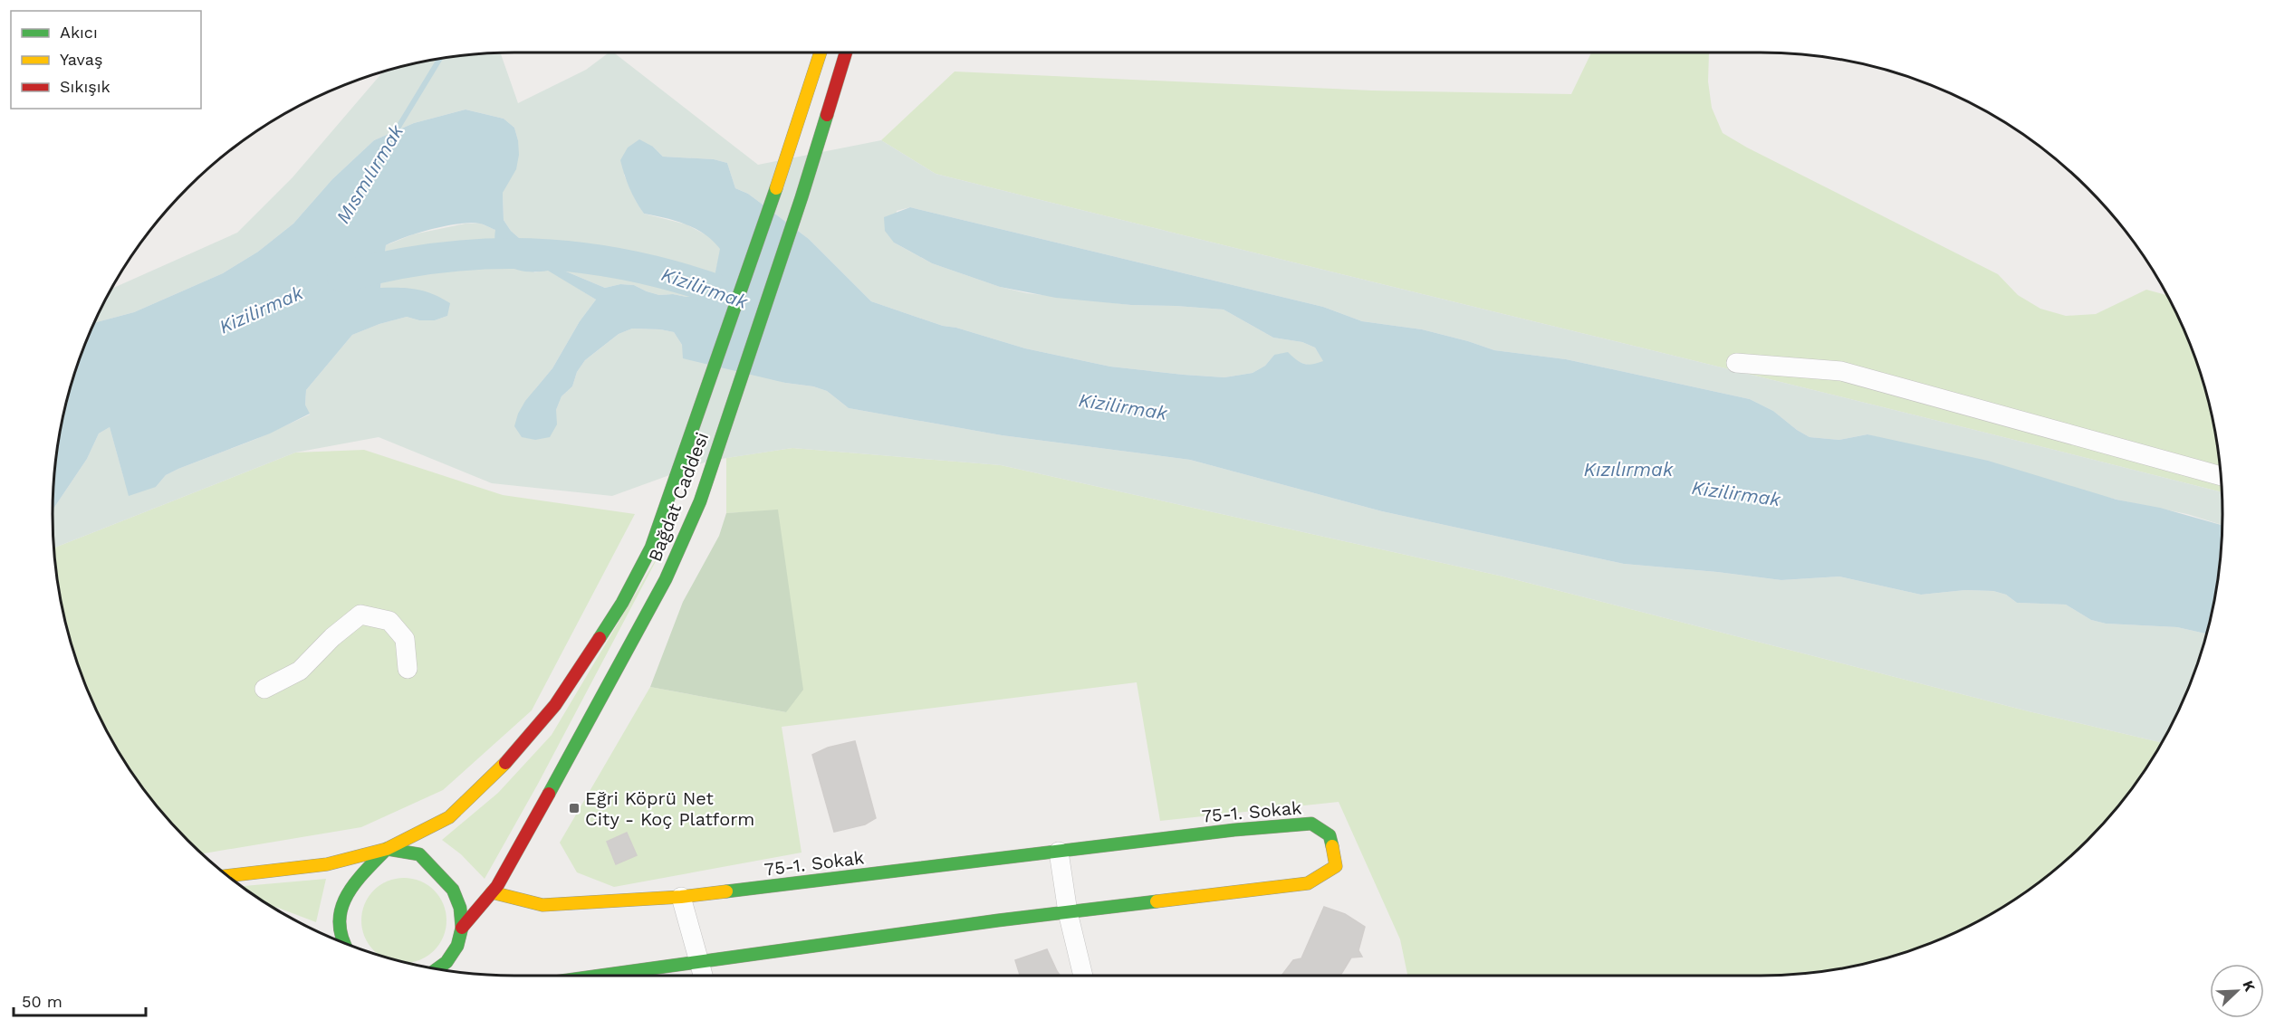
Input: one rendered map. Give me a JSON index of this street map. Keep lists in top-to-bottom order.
{
  "streets": {
    "main road": ["Bağdat Caddesi", "75-1. Sokak"]
  },
  "crossings": [
    ["Bağdat Caddesi", "75-1. Sokak"]
  ],
  "water": ["Mısmılırmak", "Kizilirmak", "Kızılırmak"],
  "places": {
    "transit": ["Eğri Köprü Net City - Koç Platform"]
  },
  "legend": ["Akıcı", "Yavaş", "Sıkışık"],
  "scale_bar": "50 m",
  "north": "top right"
}
